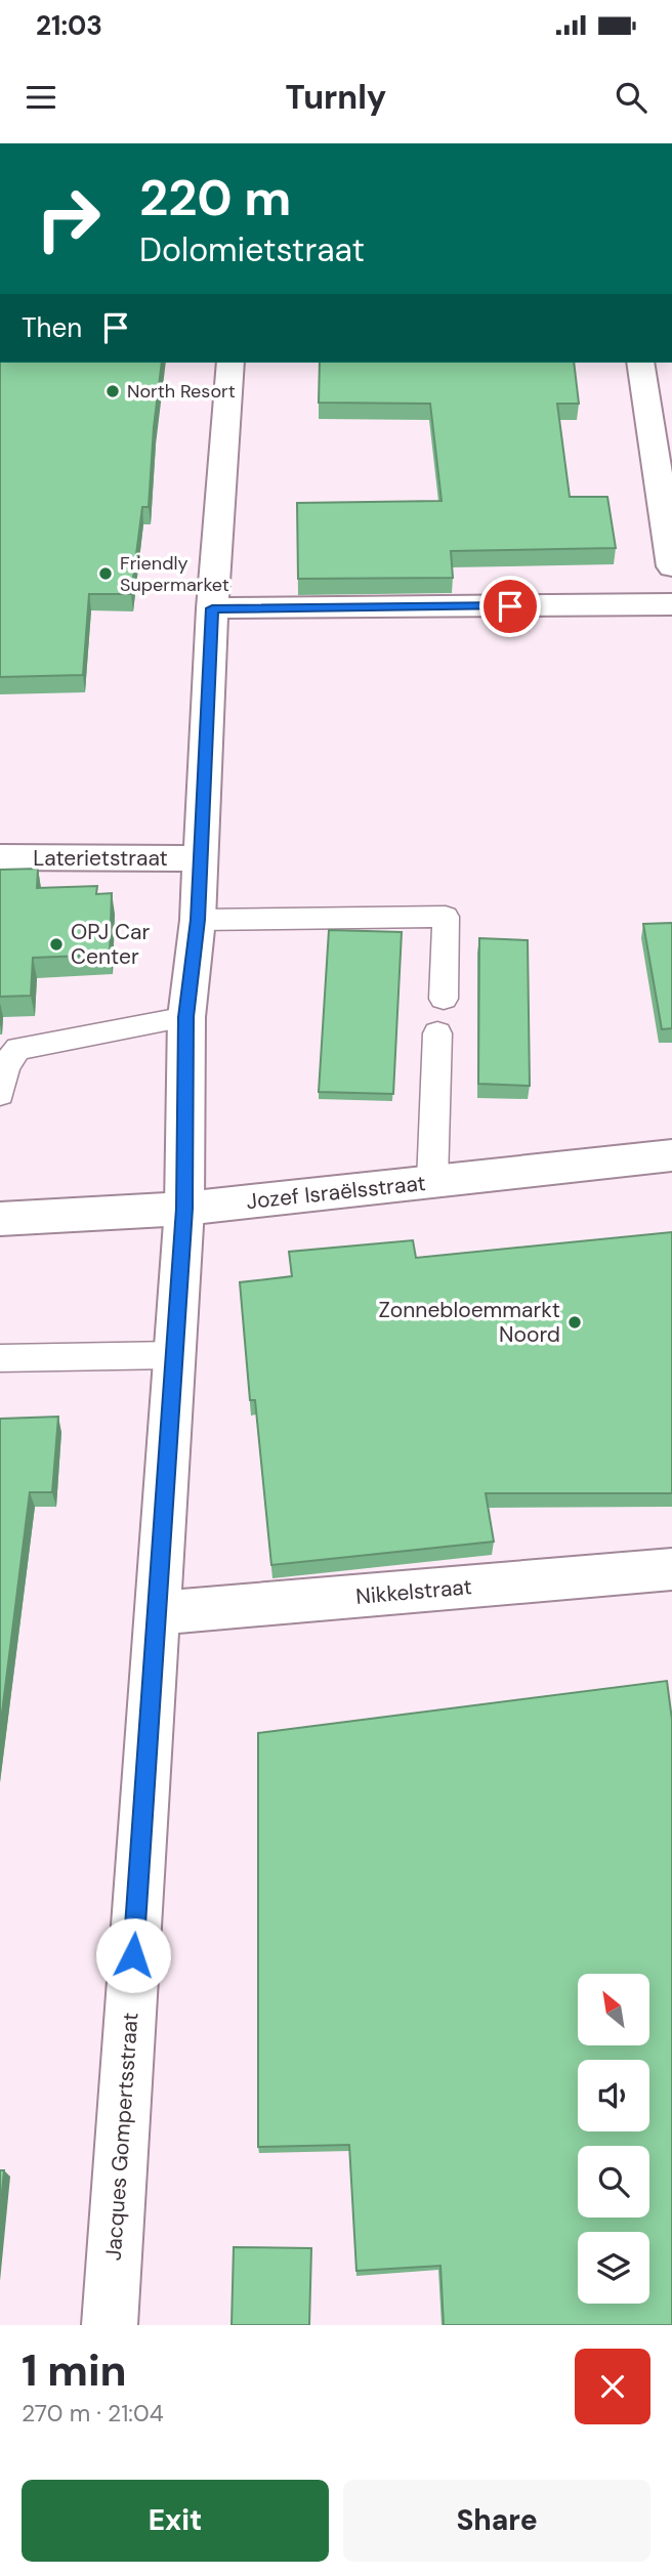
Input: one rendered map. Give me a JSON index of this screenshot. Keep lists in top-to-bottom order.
{
  "streets": {
    "street": [
      "Laterietstraat",
      "Jozef Israëlsstraat",
      "Nikkelstraat",
      "Jacques Gompertsstraat"
    ]
  },
  "crossings": [
    ["Laterietstraat", "Jacques Gompertsstraat"],
    ["Jozef Israëlsstraat", "Jacques Gompertsstraat"],
    ["Nikkelstraat", "Jacques Gompertsstraat"]
  ],
  "places": [
    "North Resort",
    "Friendly Supermarket",
    "OPJ Car Center",
    "Zonnebloemmarkt Noord"
  ],
  "north": "top left",
  "page": {
    "status": "21:03",
    "header": "Turnly",
    "turn": ["220 m", "Dolomietstraat"],
    "then": "Then",
    "heading": ["1 min", "270 m · 21:04"],
    "buttons": ["Exit", "Share"]
  }
}
